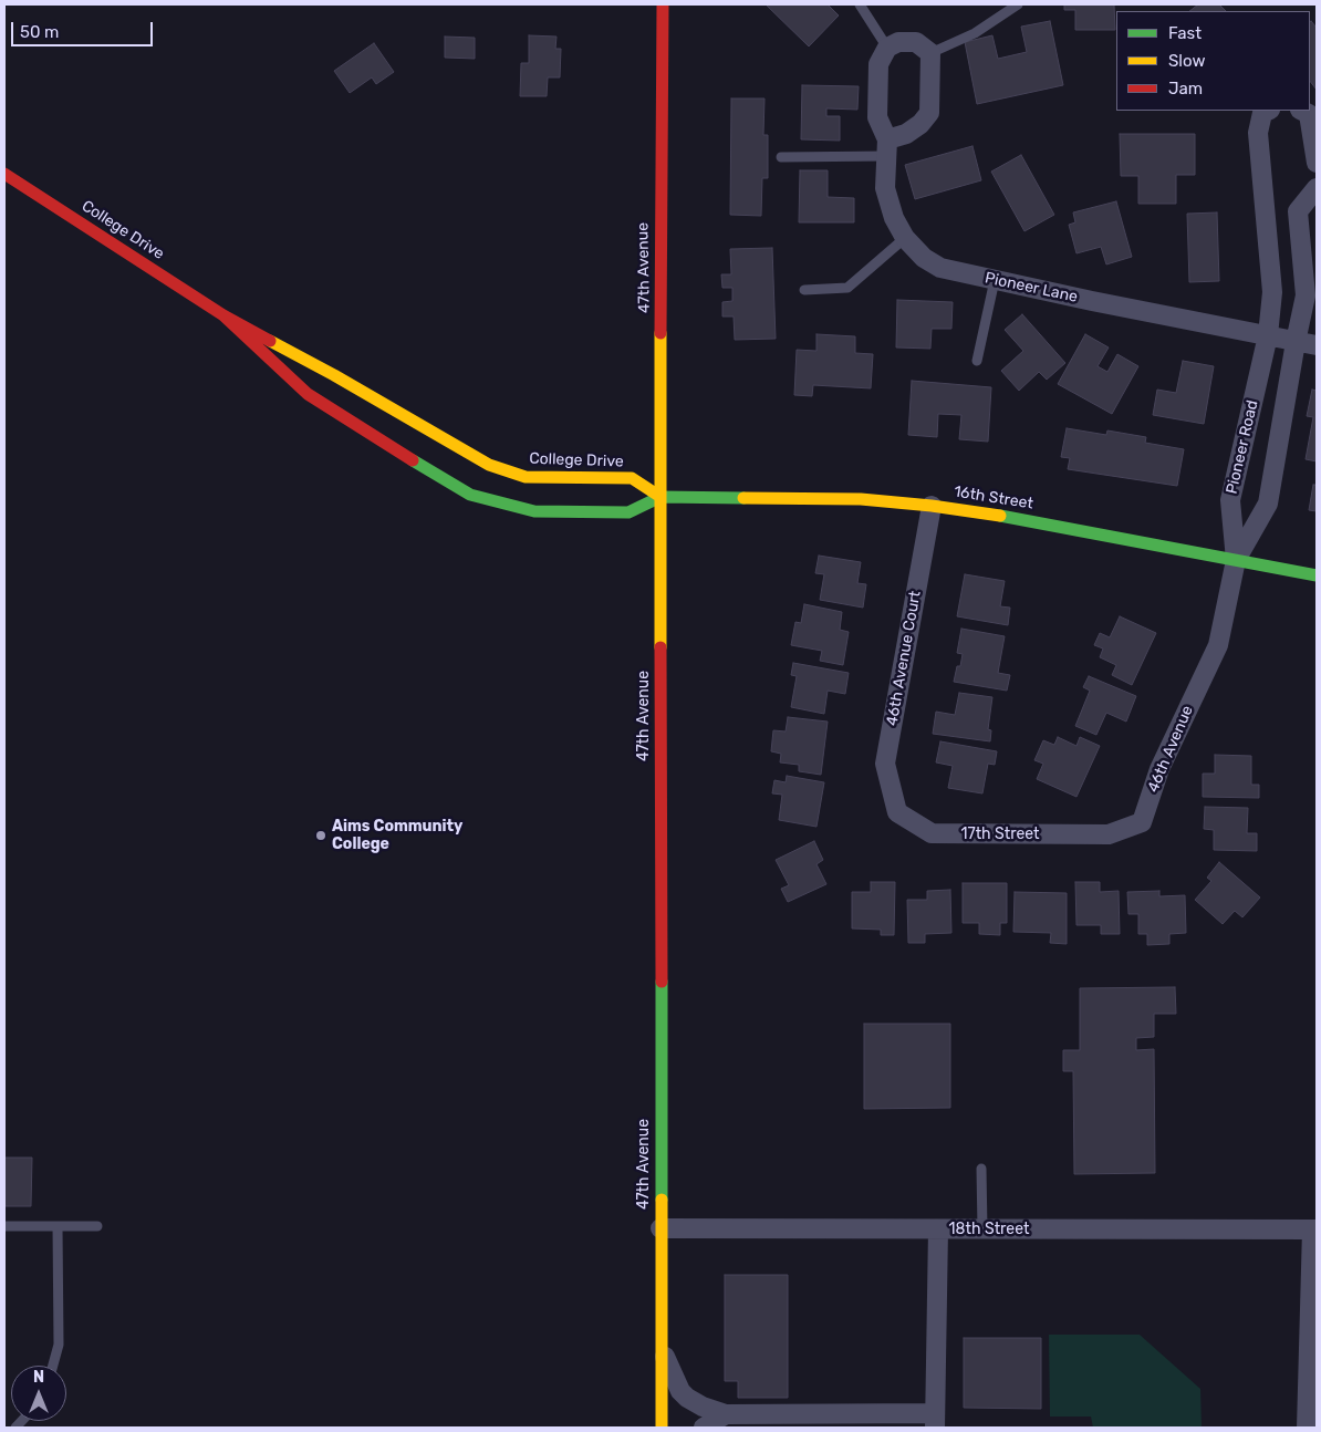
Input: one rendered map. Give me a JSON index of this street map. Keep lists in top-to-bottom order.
{
  "streets": {
    "main road": ["College Drive", "47th Avenue", "16th Street"],
    "street": [
      "Pioneer Lane",
      "Pioneer Road",
      "46th Avenue Court",
      "46th Avenue",
      "17th Street",
      "18th Street"
    ]
  },
  "crossings": [
    ["College Drive", "47th Avenue"],
    ["College Drive", "16th Street"],
    ["47th Avenue", "16th Street"],
    ["47th Avenue", "18th Street"],
    ["Pioneer Lane", "Pioneer Road"],
    ["Pioneer Road", "16th Street"],
    ["Pioneer Road", "46th Avenue"],
    ["16th Street", "46th Avenue Court"],
    ["46th Avenue Court", "17th Street"],
    ["46th Avenue", "17th Street"]
  ],
  "places": ["Aims Community College"],
  "legend": ["Fast", "Slow", "Jam"],
  "scale_bar": "50 m",
  "north": "top"
}
